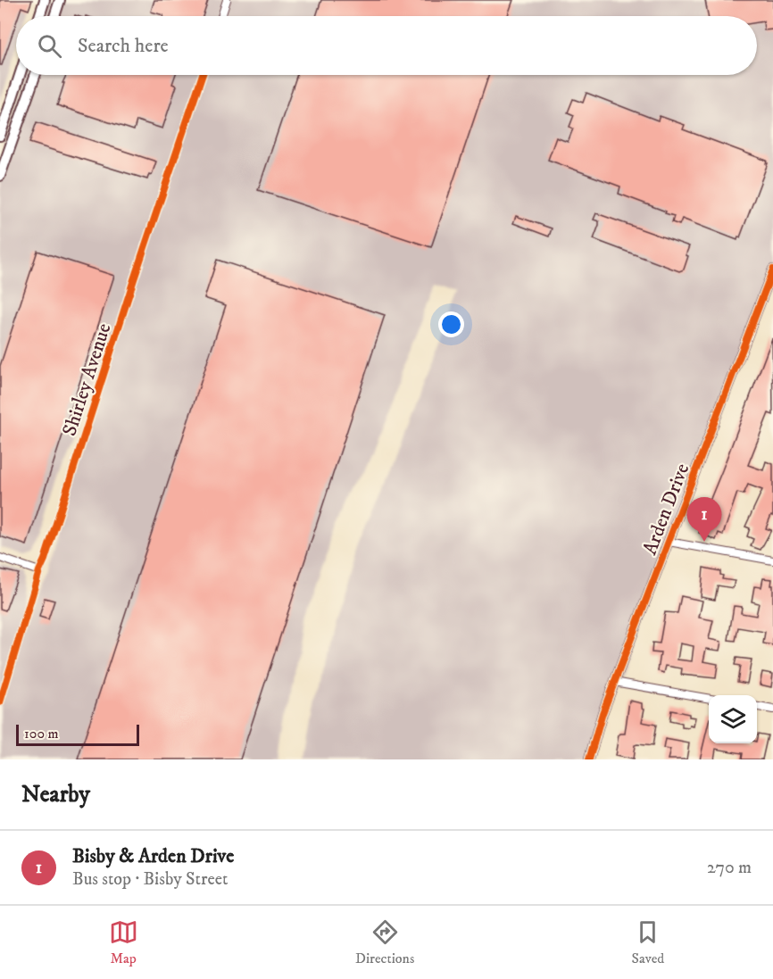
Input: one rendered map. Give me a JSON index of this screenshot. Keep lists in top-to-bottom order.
{
  "streets": {
    "street": ["Shirley Avenue", "Arden Drive"]
  },
  "scale_bar": "100 m",
  "page": {
    "search": "Search here",
    "pins": "1",
    "scale": "100 m",
    "heading": "Nearby",
    "list": [
      {
        "mark": "1",
        "name": "Bisby & Arden Drive",
        "note": "Bus stop · Bisby Street",
        "value": "270 m"
      }
    ],
    "nav": ["Map", "Directions", "Saved"]
  }
}
